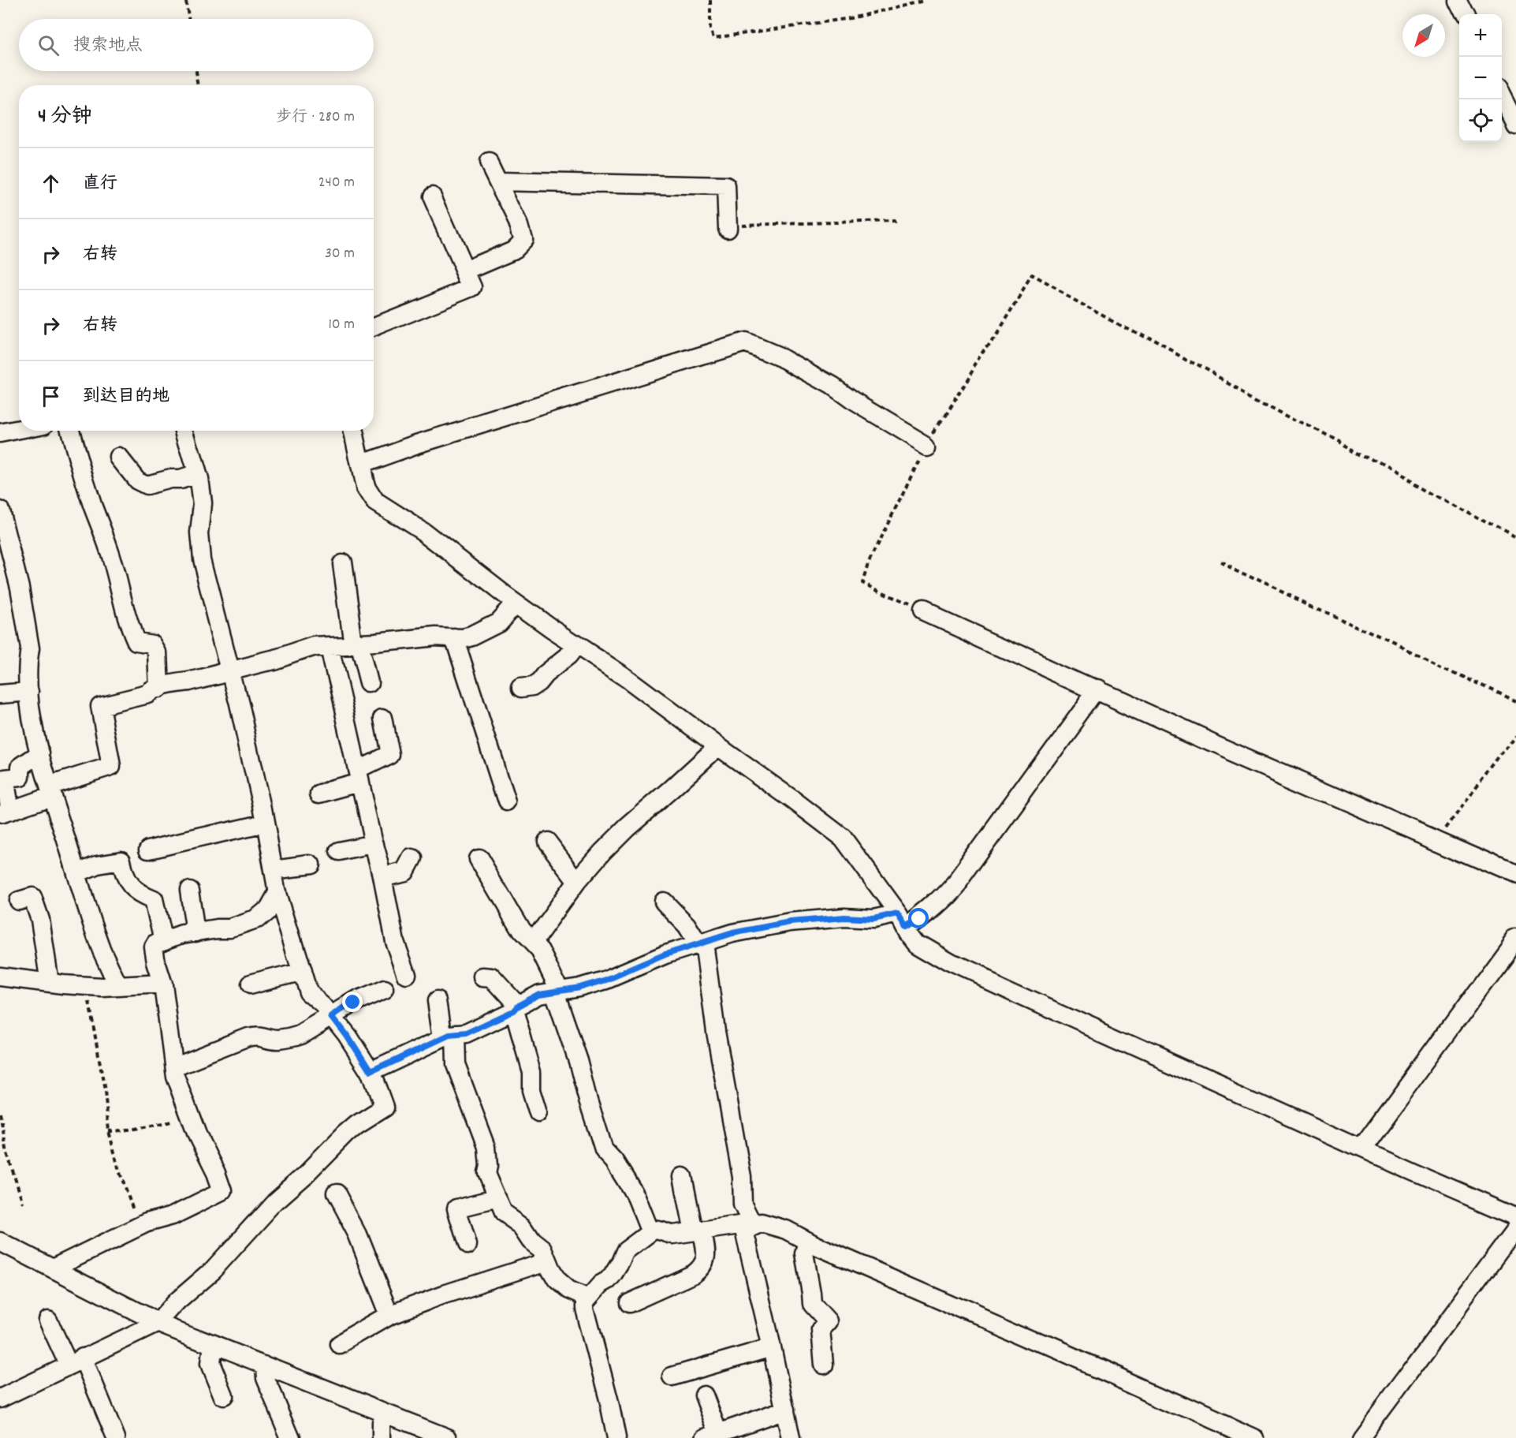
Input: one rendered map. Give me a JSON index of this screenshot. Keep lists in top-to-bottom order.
{
  "north": "bottom left",
  "page": {
    "map_buttons": ["+", "−"],
    "search": "搜索地点",
    "heading": ["4 分钟", "步行 · 280 m"],
    "list": [
      ["直行", "240 m"],
      ["右转", "30 m"],
      ["右转", "10 m"],
      "到达目的地"
    ]
  }
}
